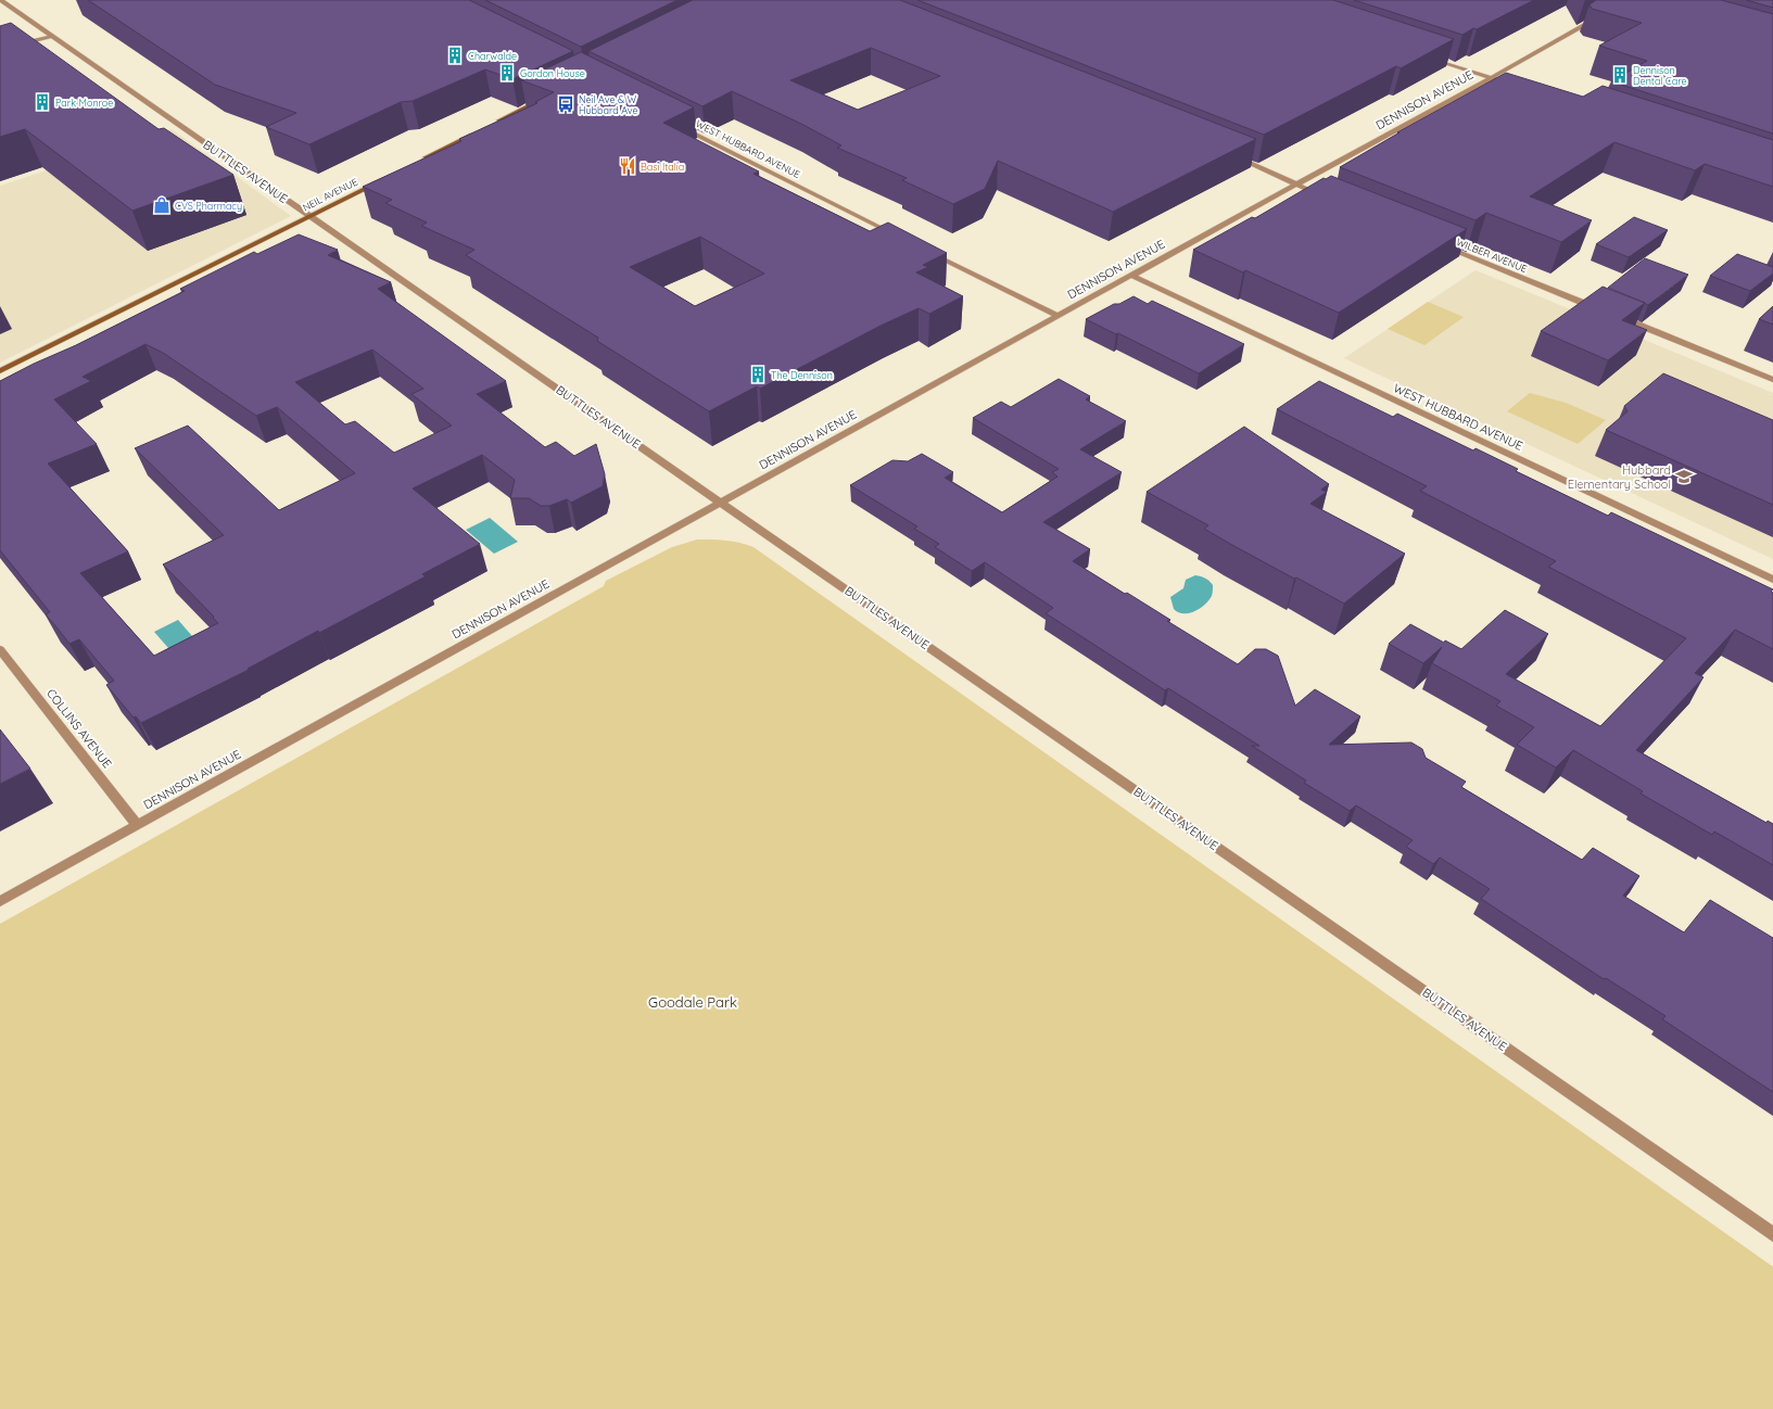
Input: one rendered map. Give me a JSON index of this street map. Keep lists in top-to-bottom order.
{
  "streets": {
    "street": [
      "DENNISON AVENUE",
      "WEST HUBBARD AVENUE",
      "BUTTLES AVENUE",
      "NEIL AVENUE",
      "WILBER AVENUE",
      "COLLINS AVENUE"
    ]
  },
  "crossings": [
    ["DENNISON AVENUE", "WEST HUBBARD AVENUE"],
    ["DENNISON AVENUE", "BUTTLES AVENUE"],
    ["DENNISON AVENUE", "COLLINS AVENUE"],
    ["BUTTLES AVENUE", "NEIL AVENUE"]
  ],
  "parks": ["Goodale Park"],
  "places": {
    "building": [
      "Charwalde",
      "Gordon House",
      "Dennison Dental Care",
      "Park Monroe",
      "The Dennison"
    ],
    "bus stop": ["Neil Ave & W Hubbard Ave"],
    "restaurant": ["Basi Italia"],
    "shop": ["CVS Pharmacy"],
    "school or university": ["Hubbard Elementary School"]
  }
}
